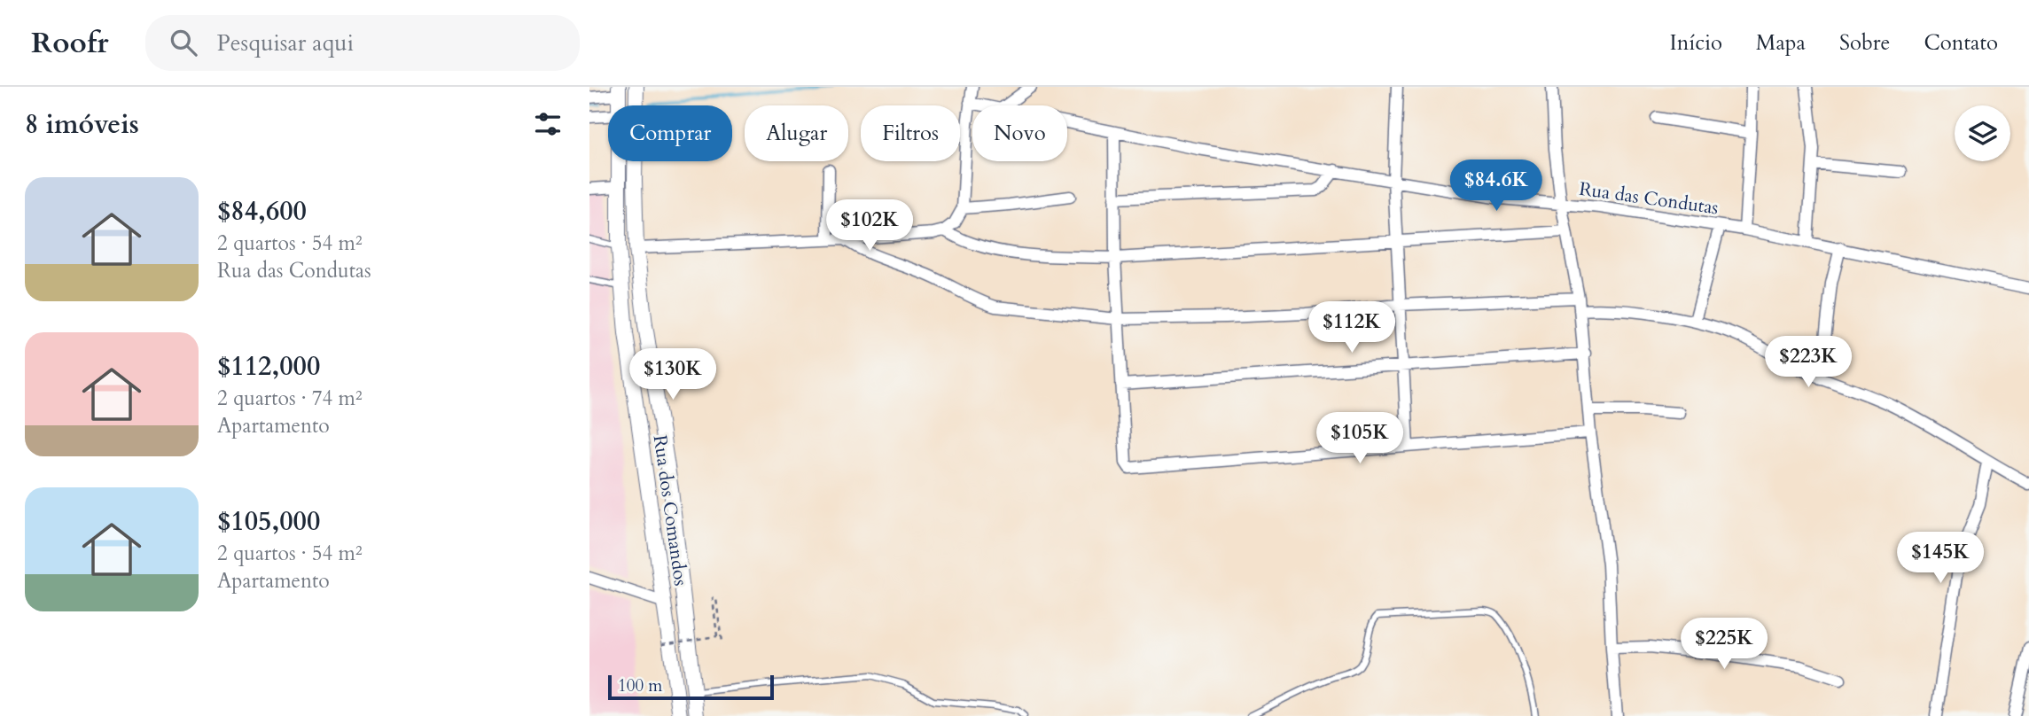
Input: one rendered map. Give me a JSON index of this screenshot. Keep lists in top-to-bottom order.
{
  "streets": {
    "main road": ["Rua dos Comandos"],
    "street": ["Rua das Condutas"]
  },
  "scale_bar": "100 m",
  "page": {
    "header": "Roofr",
    "search": "Pesquisar aqui",
    "nav": [
      "Início",
      "Mapa",
      "Sobre",
      "Contato"
    ],
    "heading": "8 imóveis",
    "chip": [
      "Comprar",
      "Alugar",
      "Filtros",
      "Novo"
    ],
    "price": [
      "$84.6K",
      "$102K",
      "$112K",
      "$223K",
      "$130K",
      "$105K",
      "$145K",
      "$225K"
    ],
    "list": [
      {
        "name": "$84,600",
        "note": "2 quartos · 54 m² · Rua das Condutas"
      },
      {
        "name": "$112,000",
        "note": "2 quartos · 74 m² · Apartamento"
      },
      {
        "name": "$105,000",
        "note": "2 quartos · 54 m² · Apartamento"
      }
    ],
    "scale": "100 m"
  }
}
